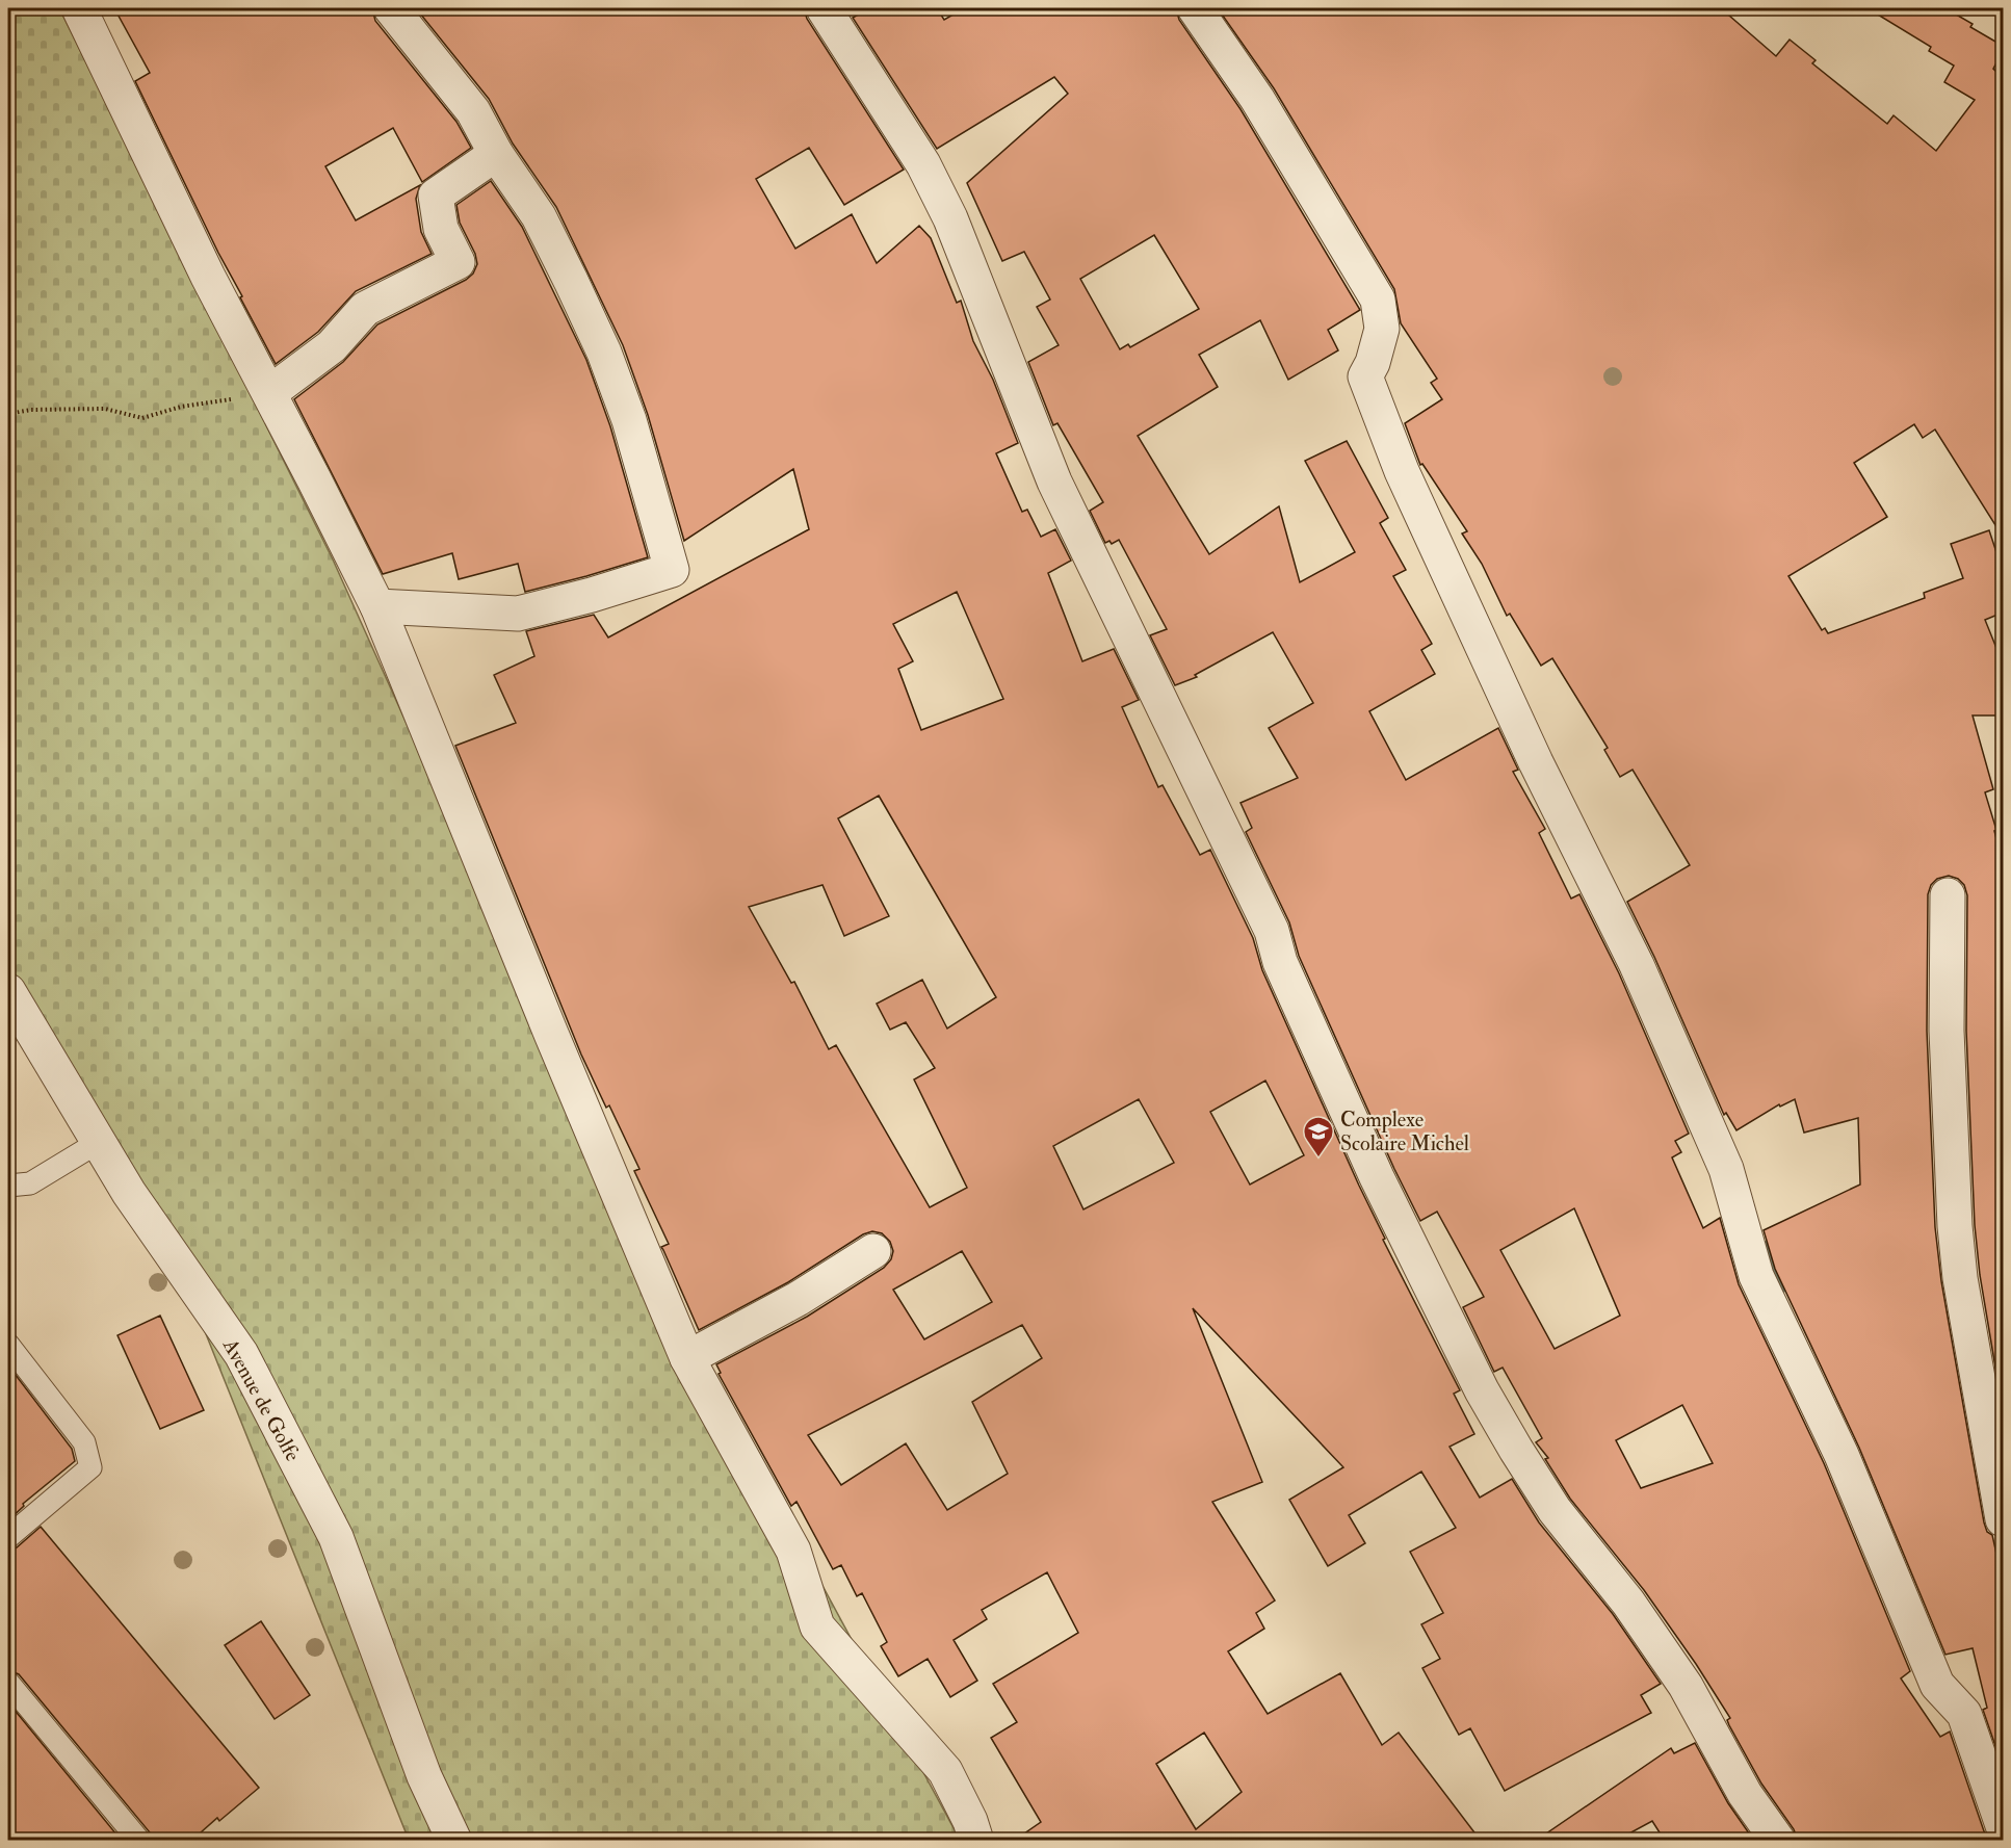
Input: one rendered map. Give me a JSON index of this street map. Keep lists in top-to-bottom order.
{
  "streets": {
    "street": ["Avenue de Golfe"]
  },
  "places": {
    "school or university": ["Complexe Scolaire Michel"]
  }
}
